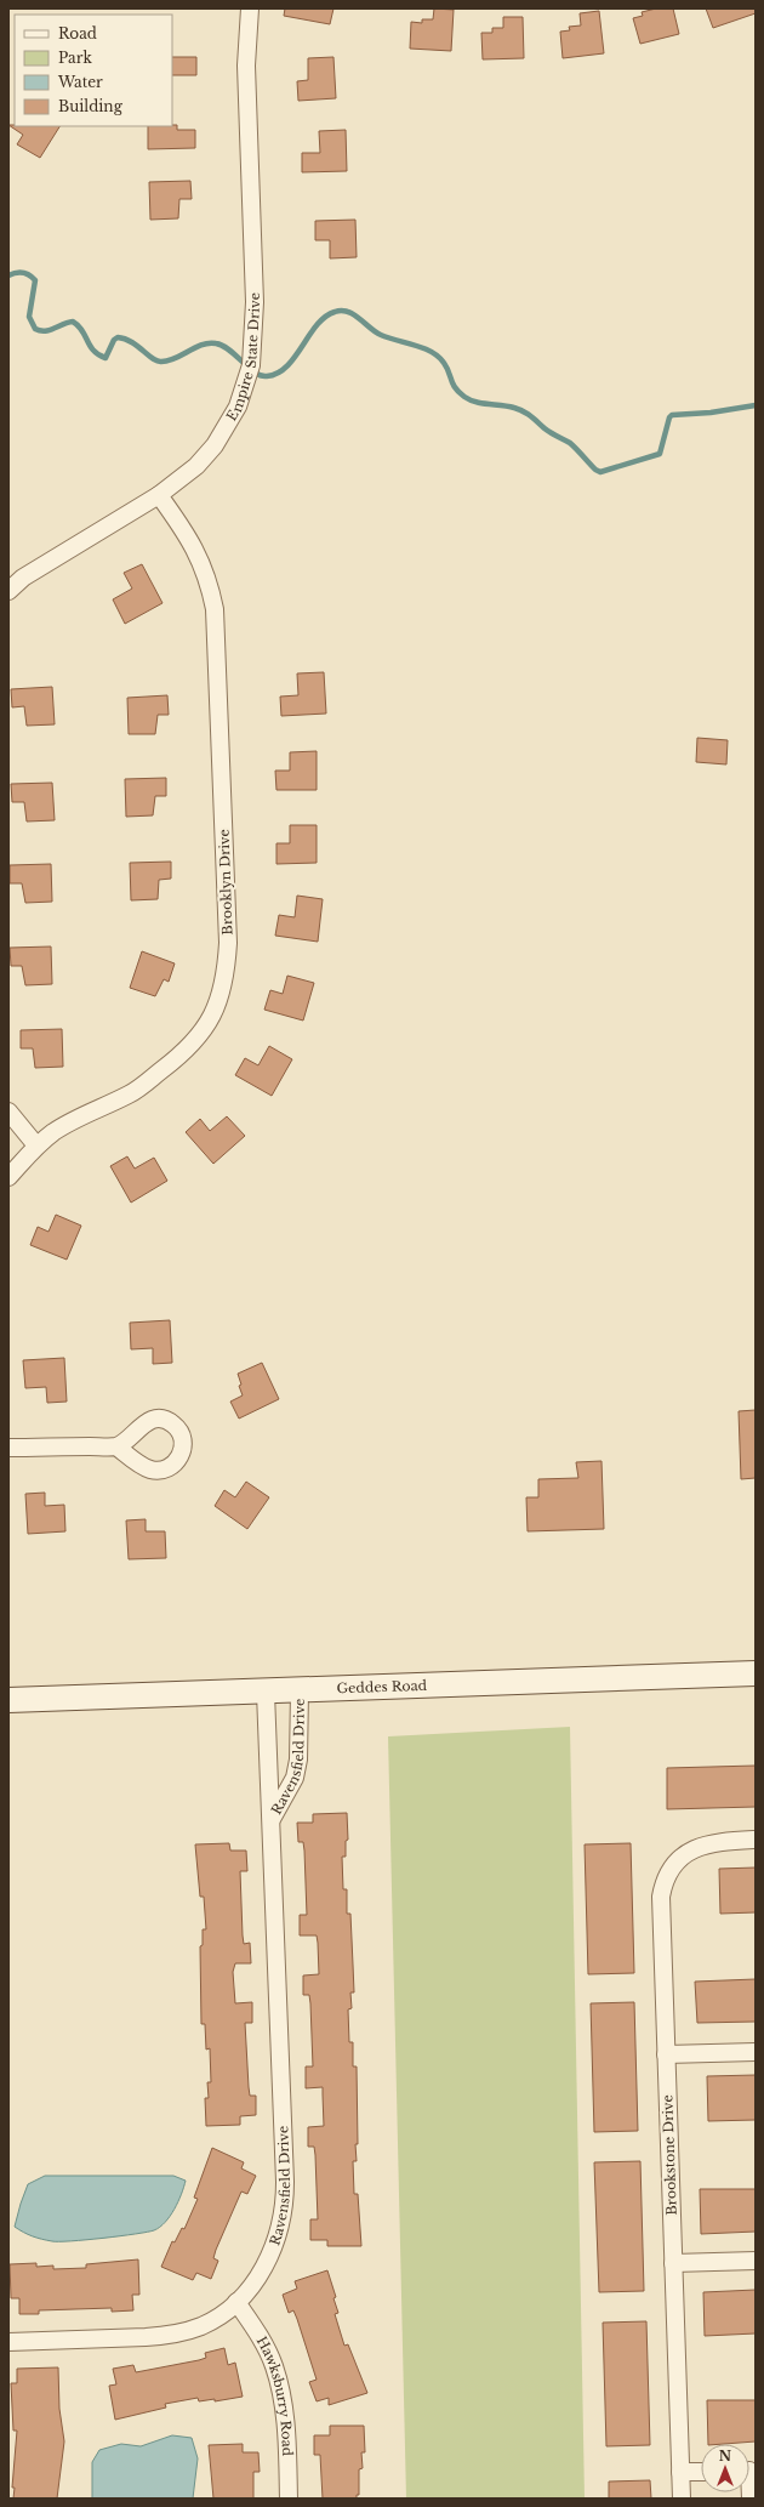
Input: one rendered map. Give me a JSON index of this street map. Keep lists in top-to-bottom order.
{
  "streets": {
    "main road": ["Geddes Road"],
    "street": [
      "Empire State Drive",
      "Brooklyn Drive",
      "Ravensfield Drive",
      "Brookstone Drive",
      "Hawksburry Road"
    ]
  },
  "crossings": [
    ["Empire State Drive", "Brooklyn Drive"],
    ["Geddes Road", "Ravensfield Drive"],
    ["Ravensfield Drive", "Hawksburry Road"]
  ],
  "legend": [
    "Road",
    "Park",
    "Water",
    "Building"
  ],
  "north": "top"
}
